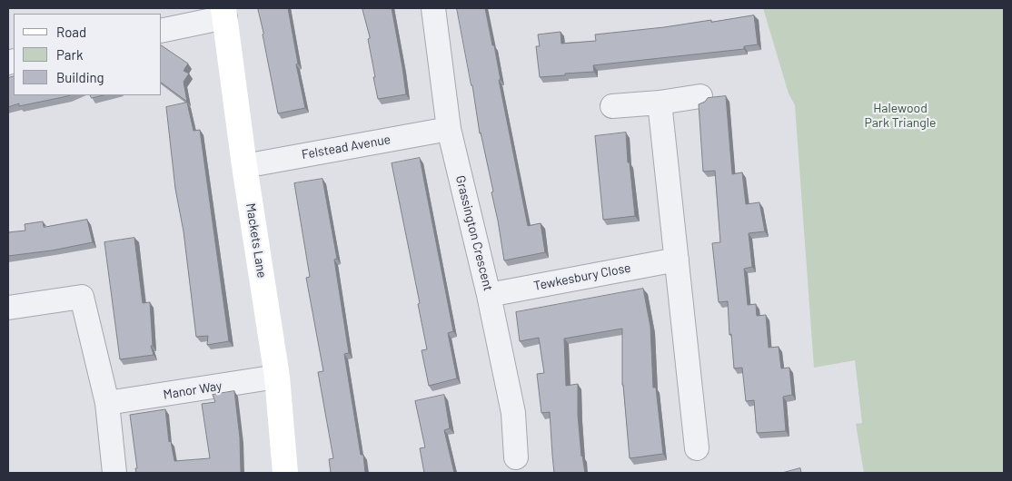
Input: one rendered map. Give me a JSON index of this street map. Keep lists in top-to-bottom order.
{
  "streets": {
    "street": [
      "Felstead Avenue",
      "Grassington Crescent",
      "Mackets Lane",
      "Tewkesbury Close",
      "Manor Way"
    ]
  },
  "crossings": [
    ["Felstead Avenue", "Grassington Crescent"],
    ["Felstead Avenue", "Mackets Lane"],
    ["Grassington Crescent", "Tewkesbury Close"],
    ["Mackets Lane", "Manor Way"]
  ],
  "parks": ["Halewood Park Triangle"],
  "legend": ["Road", "Park", "Building"]
}
